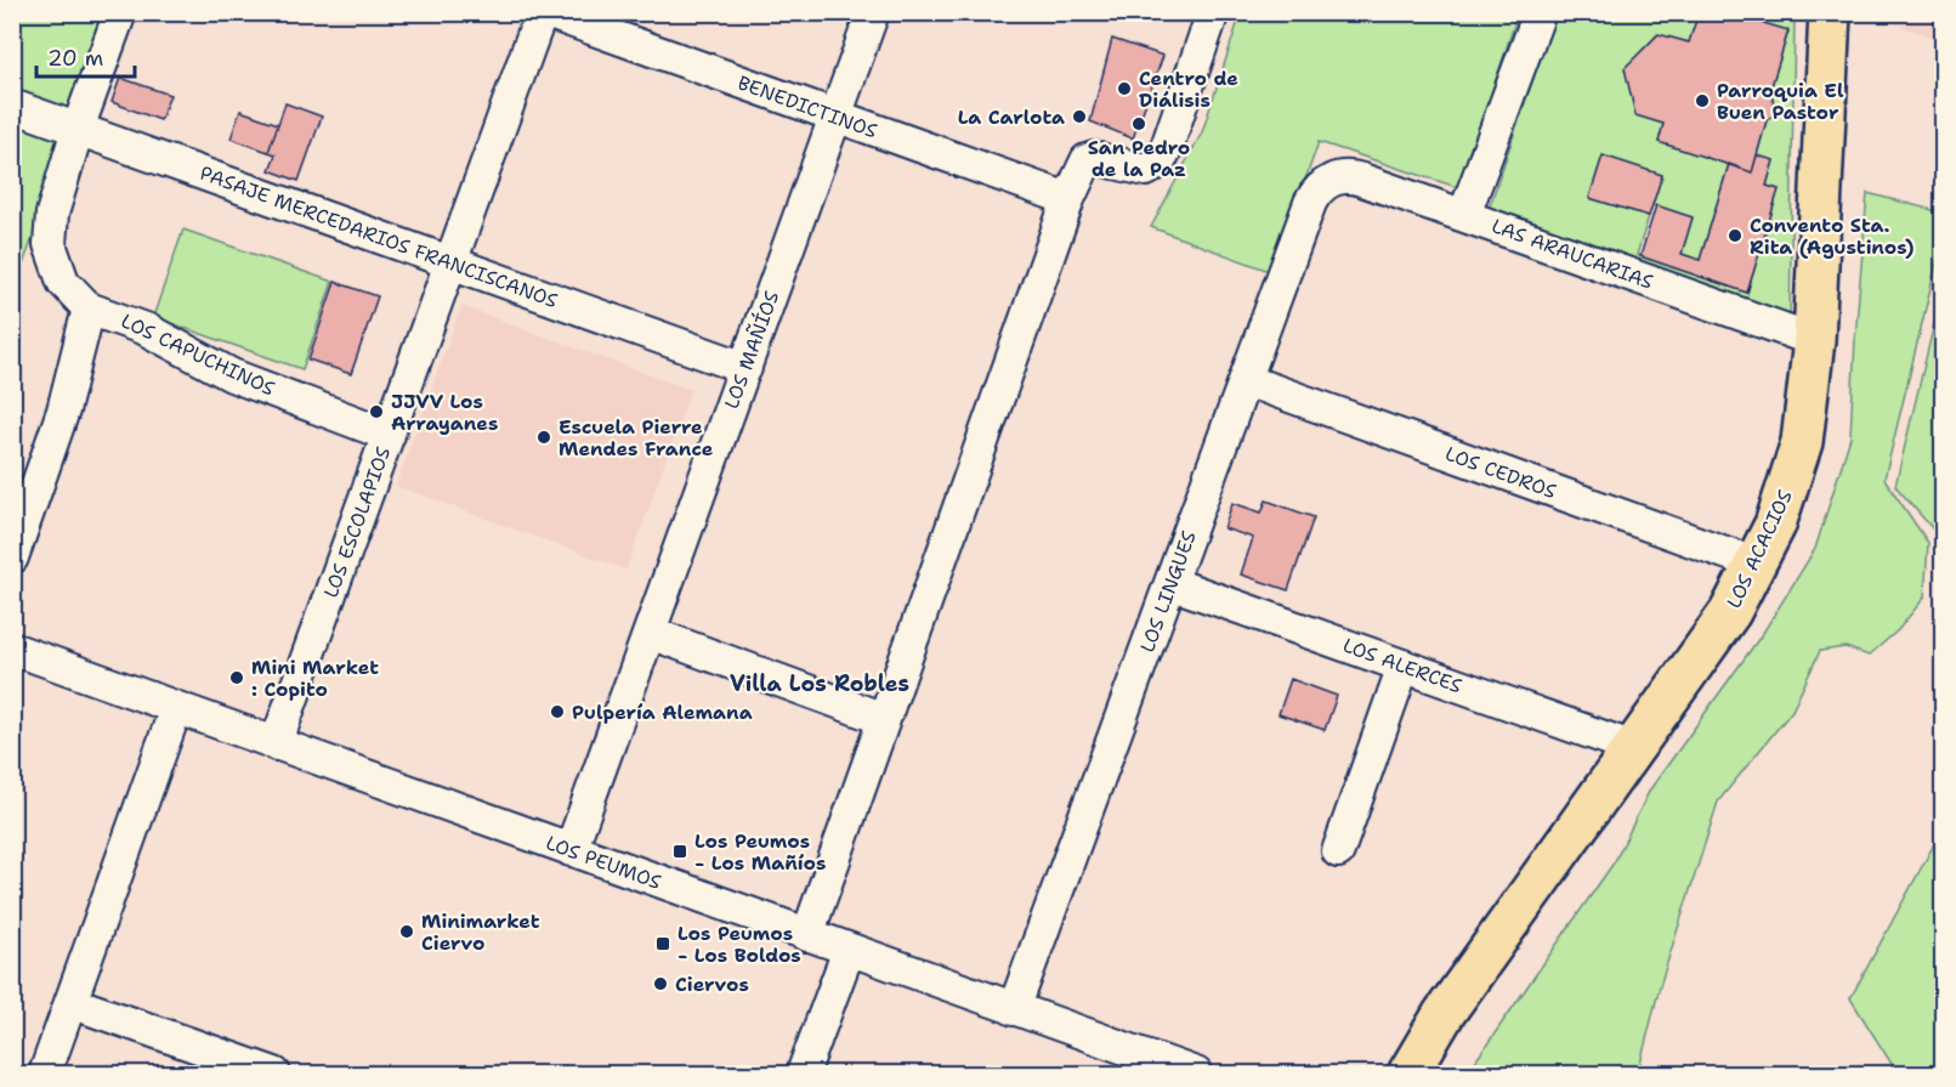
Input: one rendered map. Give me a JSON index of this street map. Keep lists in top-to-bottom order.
{
  "streets": {
    "main road": ["LOS ACACIOS"],
    "street": [
      "BENEDICTINOS",
      "PASAJE MERCEDARIOS FRANCISCANOS",
      "LAS ARAUCARIAS",
      "LOS MAÑÍOS",
      "LOS CAPUCHINOS",
      "LOS CEDROS",
      "LOS ESCOLAPIOS",
      "LOS LINGUES",
      "LOS ALERCES",
      "LOS PEUMOS"
    ]
  },
  "crossings": [
    ["BENEDICTINOS", "LOS MAÑÍOS"],
    ["BENEDICTINOS", "LOS ESCOLAPIOS"],
    ["PASAJE MERCEDARIOS FRANCISCANOS", "LOS MAÑÍOS"],
    ["PASAJE MERCEDARIOS FRANCISCANOS", "LOS ESCOLAPIOS"],
    ["LAS ARAUCARIAS", "LOS ACACIOS"],
    ["LAS ARAUCARIAS", "LOS LINGUES"],
    ["LOS MAÑÍOS", "LOS PEUMOS"],
    ["LOS CAPUCHINOS", "LOS ESCOLAPIOS"],
    ["LOS CEDROS", "LOS ACACIOS"],
    ["LOS CEDROS", "LOS LINGUES"],
    ["LOS ESCOLAPIOS", "LOS PEUMOS"],
    ["LOS ACACIOS", "LOS ALERCES"],
    ["LOS LINGUES", "LOS ALERCES"],
    ["LOS LINGUES", "LOS PEUMOS"]
  ],
  "districts": ["Villa Los Robles"],
  "places": {
    "other": [
      "Centro de Diálisis",
      "Parroquia El Buen Pastor",
      "La Carlota",
      "San Pedro de la Paz",
      "Convento Sta. Rita (Agustinos)",
      "JJVV Los Arrayanes",
      "Escuela Pierre Mendes France",
      "Mini Market : Copito",
      "Pulpería Alemana",
      "Minimarket Ciervo",
      "Ciervos"
    ],
    "transit": ["Los Peumos - Los Mañíos", "Los Peumos - Los Boldos"]
  },
  "scale_bar": "20 m"
}
